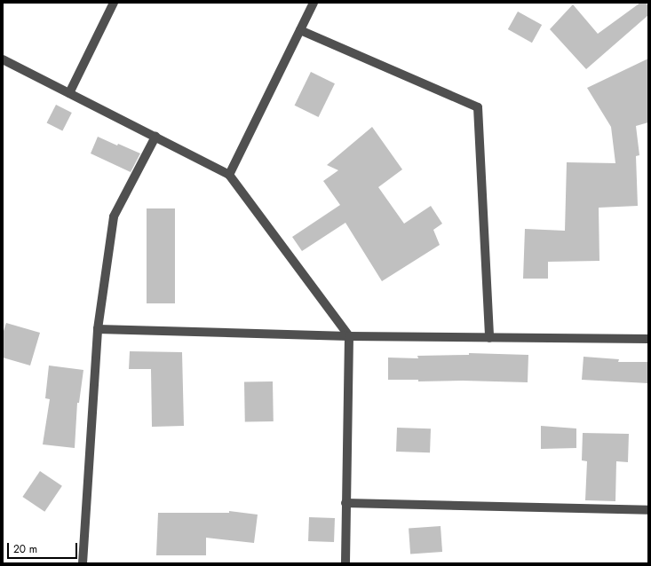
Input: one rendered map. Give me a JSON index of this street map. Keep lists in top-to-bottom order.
{
  "scale_bar": "20 m"
}
